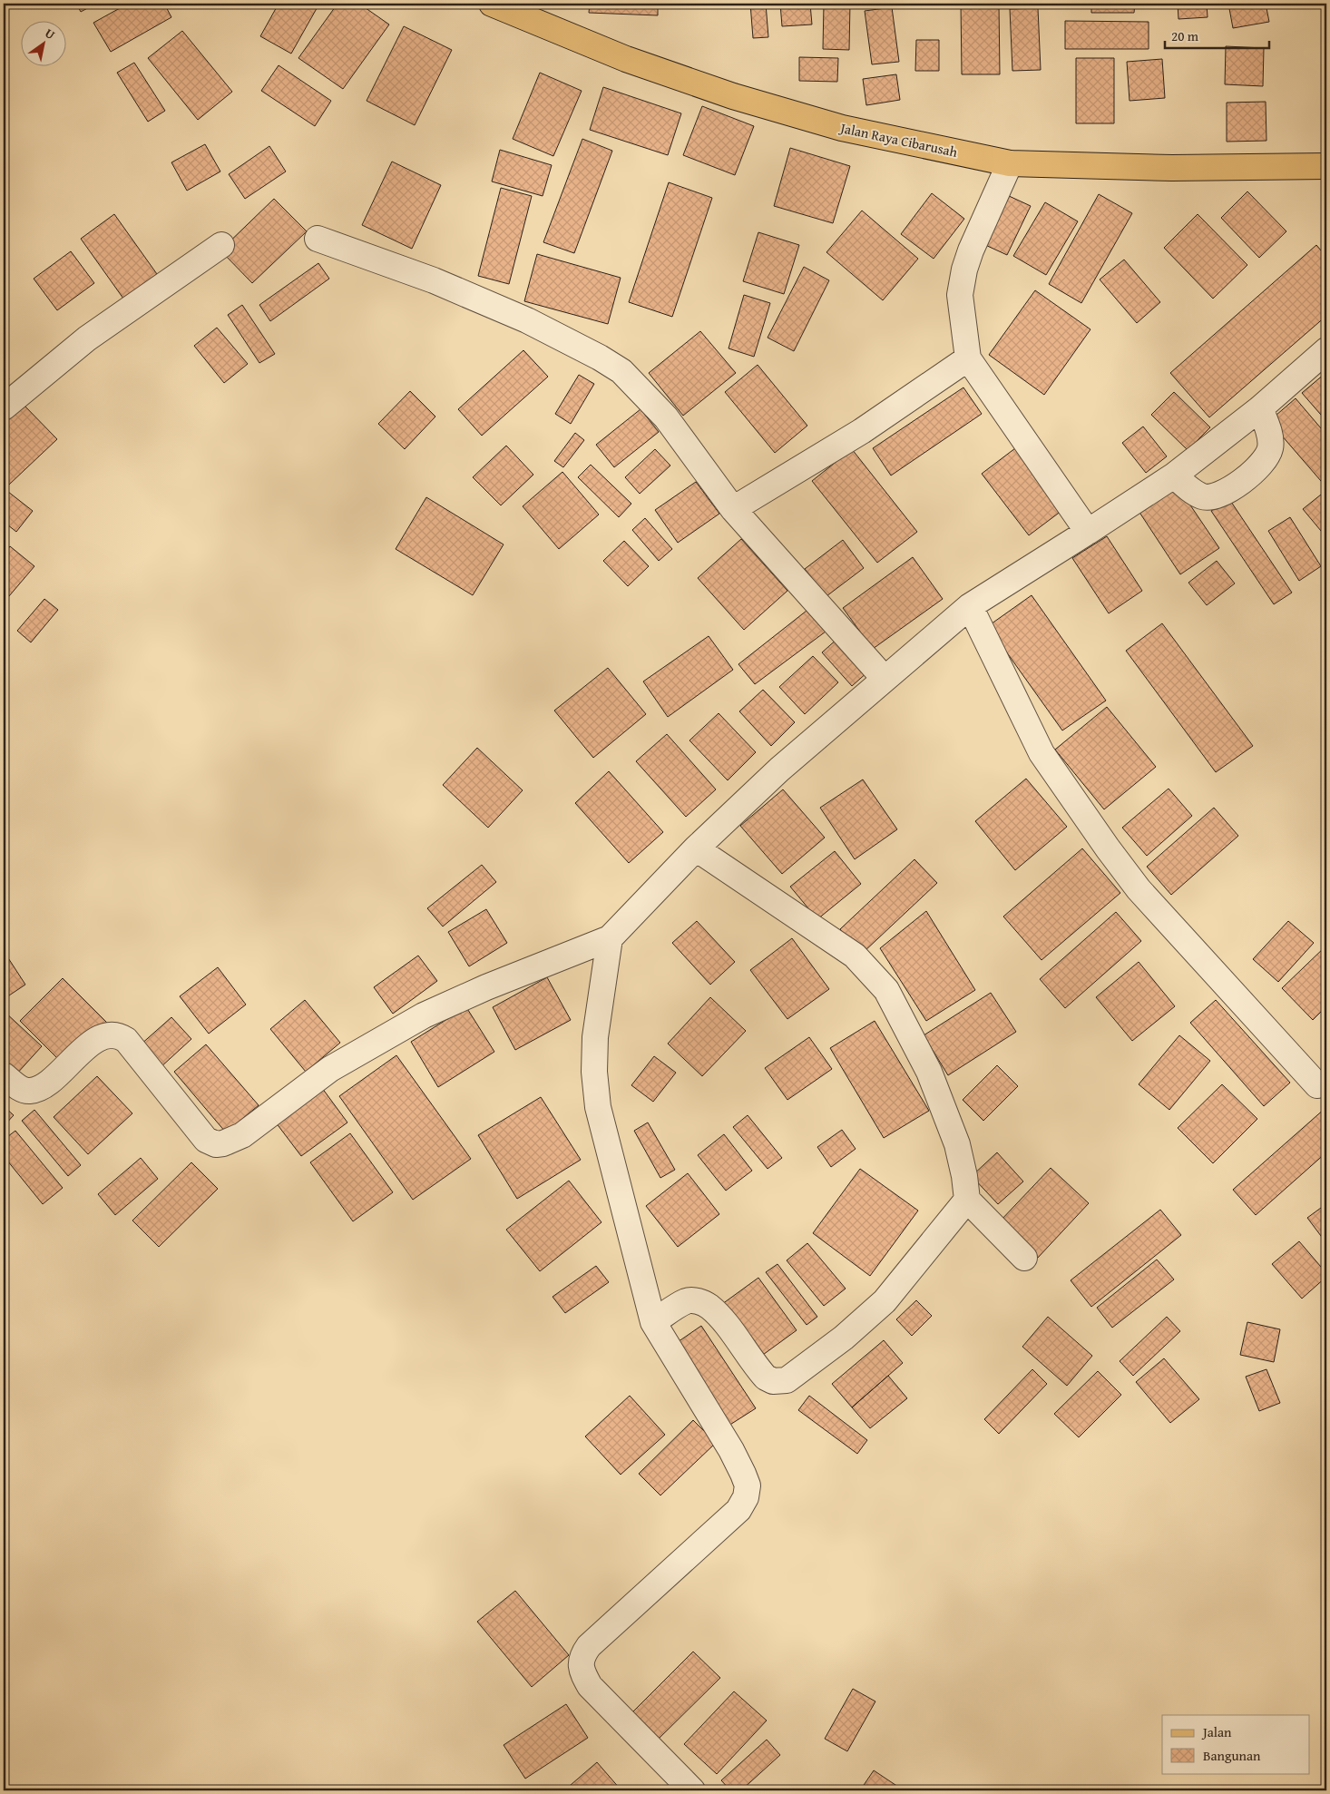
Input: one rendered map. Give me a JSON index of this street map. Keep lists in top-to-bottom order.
{
  "streets": {
    "main road": ["Jalan Raya Cibarusah"]
  },
  "legend": ["Jalan", "Bangunan"],
  "scale_bar": "20 m",
  "north": "top right"
}
